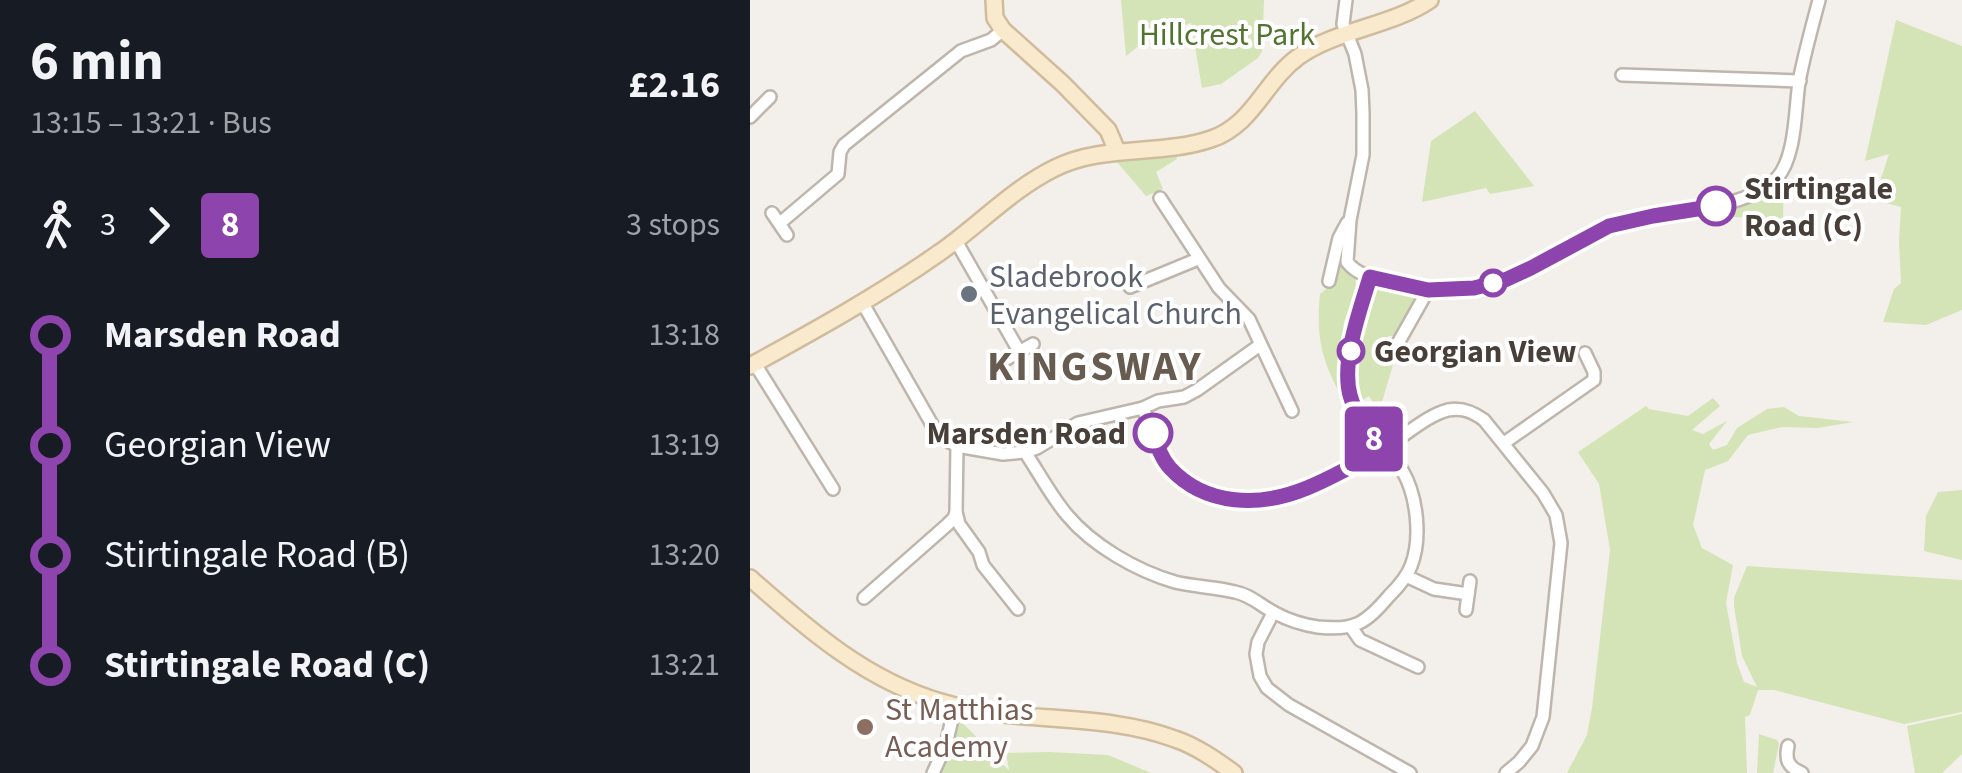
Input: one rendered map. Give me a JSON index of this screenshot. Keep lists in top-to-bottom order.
{
  "districts": ["KINGSWAY"],
  "parks": ["Hillcrest Park"],
  "places": [
    "Stirtingale Road (C)",
    "Sladebrook Evangelical Church",
    "Georgian View",
    "Marsden Road",
    "St Matthias Academy"
  ],
  "lines": ["bus line 8"],
  "page": {
    "heading": ["6 min", "13:15 – 13:21 · Bus", "£2.16"],
    "on_map": "8",
    "legs": ["3", "8", "3 stops"],
    "list": [
      {
        "name": "Marsden Road",
        "value": "13:18"
      },
      {
        "name": "Georgian View",
        "value": "13:19"
      },
      {
        "name": "Stirtingale Road (B)",
        "value": "13:20"
      },
      {
        "name": "Stirtingale Road (C)",
        "value": "13:21"
      }
    ]
  }
}
